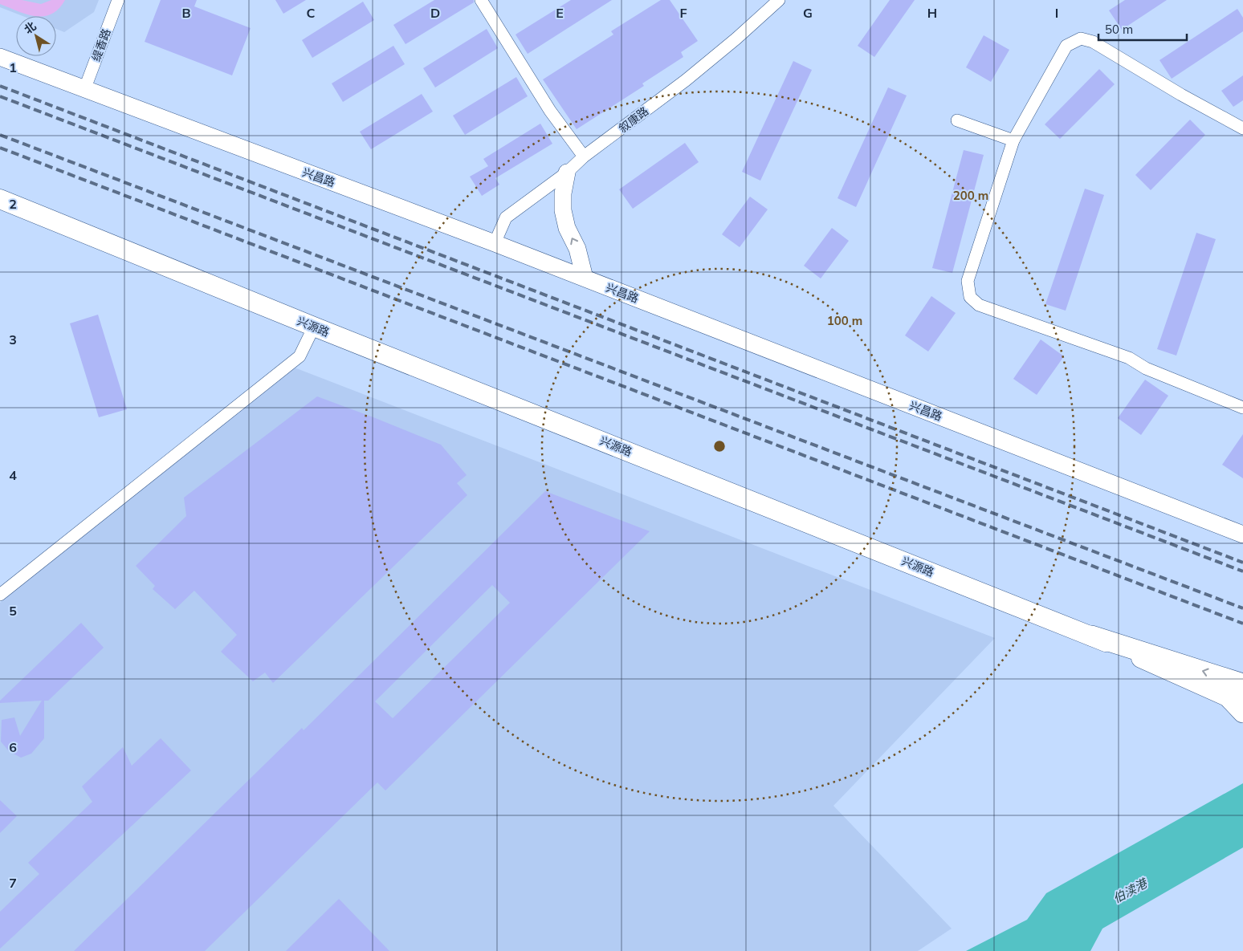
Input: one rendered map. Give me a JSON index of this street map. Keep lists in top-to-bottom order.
{
  "streets": {
    "main road": ["兴昌路", "兴源路"],
    "street": ["缇香路", "叙康路"]
  },
  "crossings": [
    ["缇香路", "兴昌路"],
    ["叙康路", "兴昌路"]
  ],
  "water": ["伯渎港"],
  "scale_bar": "50 m",
  "north": "top left",
  "grid": {
    "columns": [
      "B",
      "C",
      "D",
      "E",
      "F",
      "G",
      "H",
      "I"
    ],
    "rows": [
      "1",
      "2",
      "3",
      "4",
      "5",
      "6",
      "7"
    ]
  },
  "rings": ["200 m", "100 m"]
}
